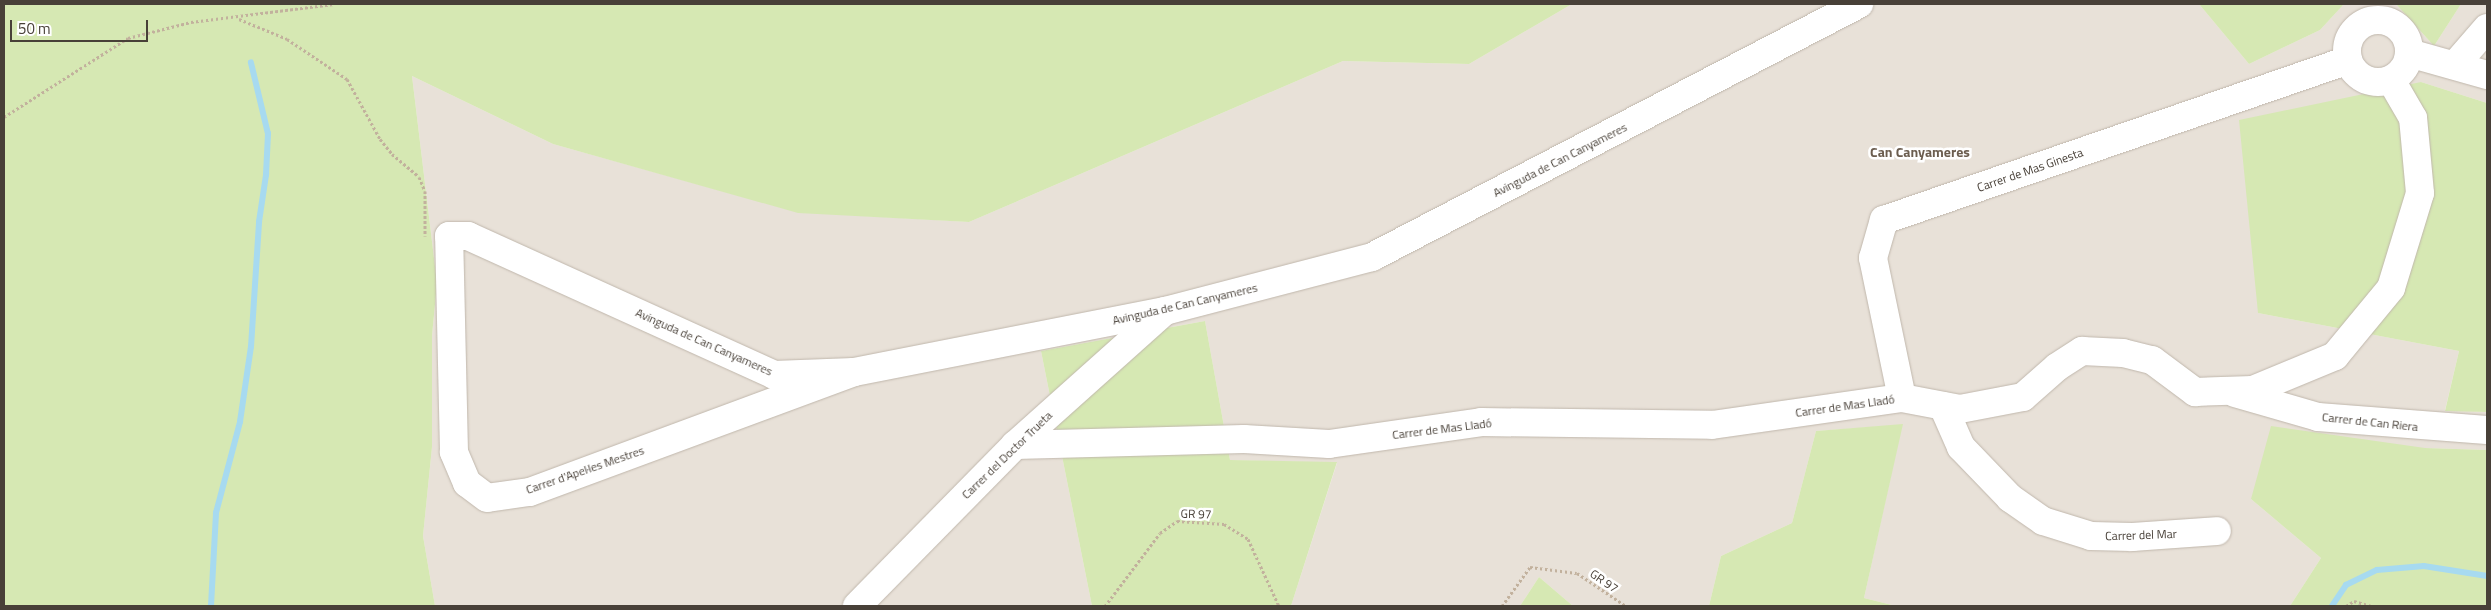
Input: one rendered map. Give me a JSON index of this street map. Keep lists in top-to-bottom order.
{
  "streets": {
    "street": [
      "Avinguda de Can Canyameres",
      "Carrer de Mas Ginesta",
      "Carrer de Mas Lladó",
      "Carrer de Can Riera",
      "Carrer del Doctor Trueta",
      "Carrer d'Apel·les Mestres",
      "Carrer del Mar"
    ],
    "path": ["GR 97"]
  },
  "crossings": [
    ["Avinguda de Can Canyameres", "Carrer del Doctor Trueta"],
    ["Avinguda de Can Canyameres", "Carrer d'Apel·les Mestres"],
    ["Carrer de Mas Ginesta", "Carrer de Mas Lladó"],
    ["Carrer de Mas Lladó", "Carrer de Can Riera"],
    ["Carrer de Mas Lladó", "Carrer del Doctor Trueta"],
    ["Carrer de Mas Lladó", "Carrer del Mar"]
  ],
  "districts": ["Can Canyameres"],
  "scale_bar": "50 m"
}
